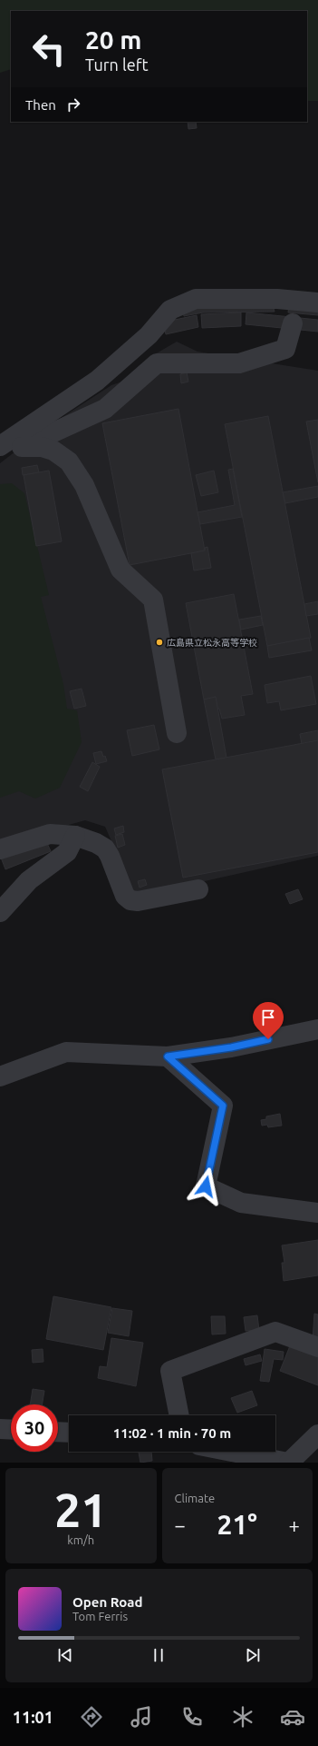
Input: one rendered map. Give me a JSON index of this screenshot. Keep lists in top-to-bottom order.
{
  "places": ["広島県立松永高等学校"],
  "page": {
    "turn": ["20 m", "Turn left"],
    "then": "Then",
    "limit": "30",
    "trip": "11:02 · 1 min · 70 m",
    "tile": [
      ["21", "km/h"],
      "Climate"
    ],
    "heat": ["−", "21°", "+"],
    "song": ["Open Road", "Tom Ferris"],
    "tabs": "11:01"
  }
}
